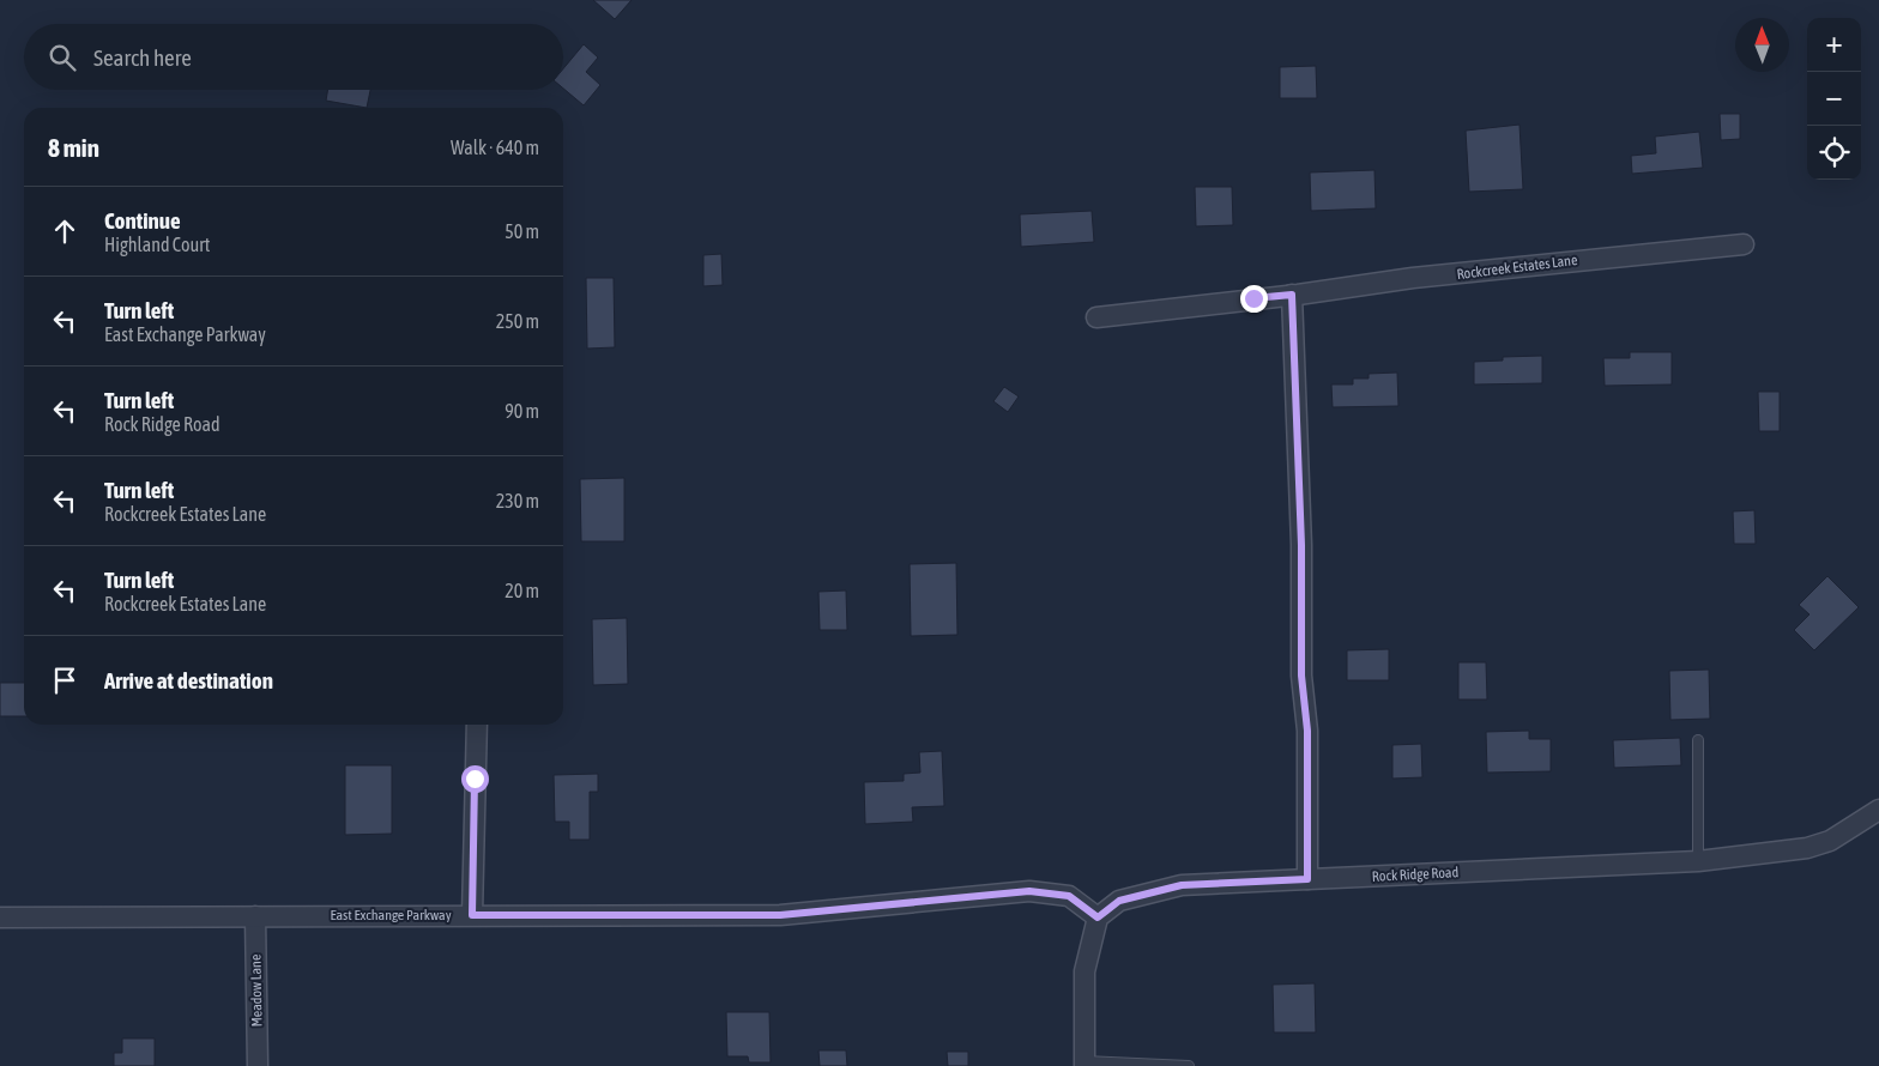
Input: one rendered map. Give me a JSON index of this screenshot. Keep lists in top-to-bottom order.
{
  "streets": {
    "street": [
      "Rockcreek Estates Lane",
      "Rock Ridge Road",
      "East Exchange Parkway",
      "Meadow Lane"
    ]
  },
  "crossings": [
    ["Rock Ridge Road", "East Exchange Parkway"],
    ["East Exchange Parkway", "Meadow Lane"]
  ],
  "north": "top",
  "page": {
    "map_buttons": ["+", "−"],
    "search": "Search here",
    "heading": ["8 min", "Walk · 640 m"],
    "list": [
      ["Continue", "Highland Court", "50 m"],
      ["Turn left", "East Exchange Parkway", "250 m"],
      ["Turn left", "Rock Ridge Road", "90 m"],
      ["Turn left", "Rockcreek Estates Lane", "230 m"],
      ["Turn left", "Rockcreek Estates Lane", "20 m"],
      "Arrive at destination"
    ]
  }
}
